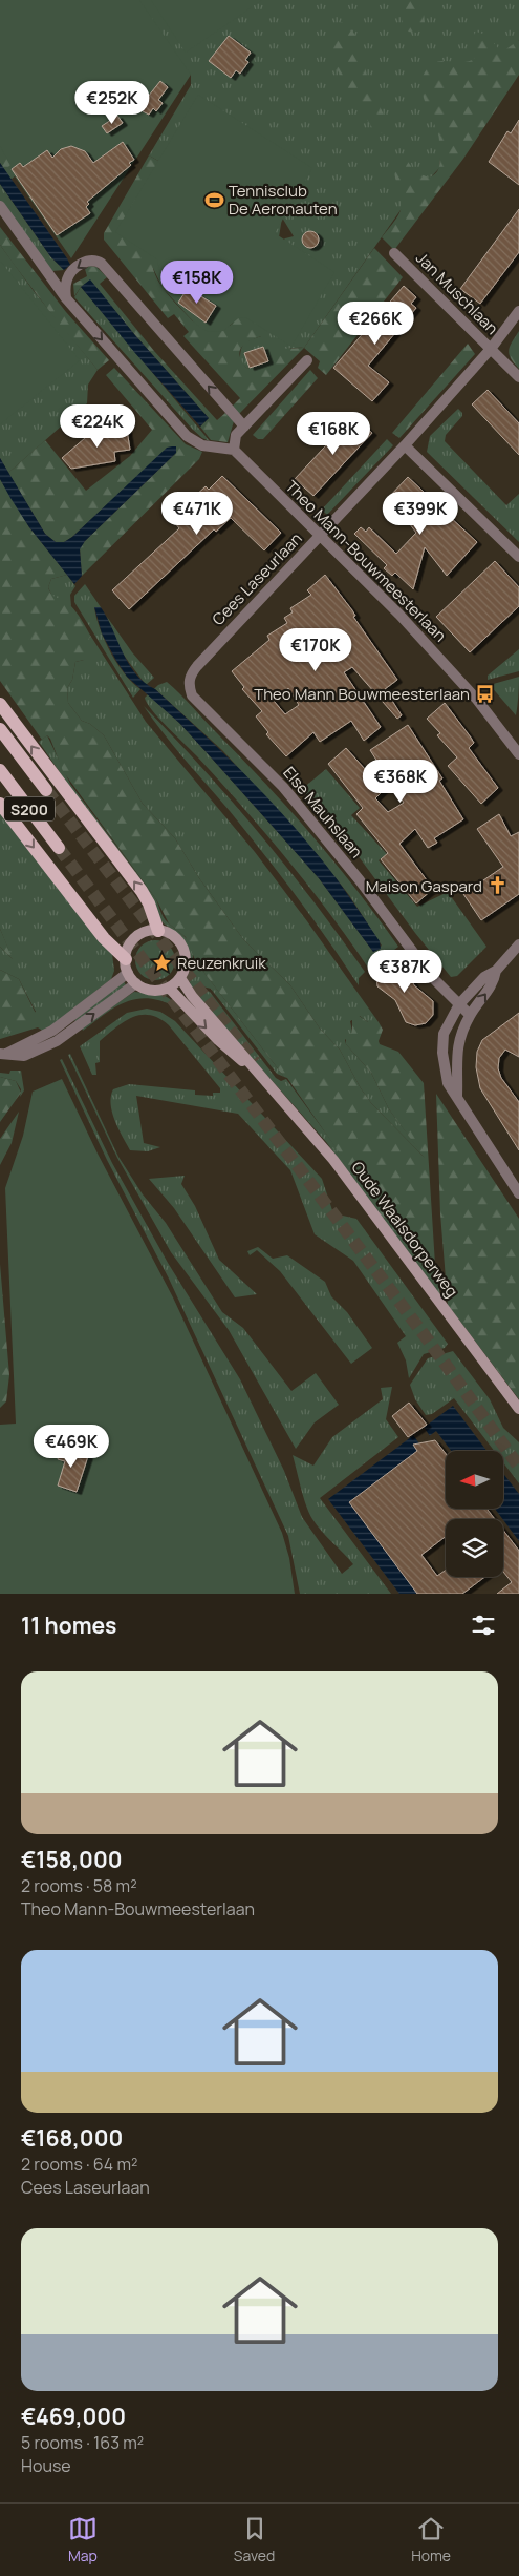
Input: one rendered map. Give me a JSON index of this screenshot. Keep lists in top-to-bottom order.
{
  "streets": {
    "main road": ["S200", "Oude Waalsdorperweg"],
    "street": [
      "Jan Muschlaan",
      "Theo Mann-Bouwmeesterlaan",
      "Cees Laseurlaan",
      "Else Mauhslaan"
    ]
  },
  "crossings": [
    ["Jan Muschlaan", "Cees Laseurlaan"],
    ["Theo Mann-Bouwmeesterlaan", "Cees Laseurlaan"],
    ["Cees Laseurlaan", "Else Mauhslaan"]
  ],
  "places": {
    "sports": ["Tennisclub De Aeronauten"],
    "bus stop": ["Theo Mann Bouwmeesterlaan"],
    "church": ["Maison Gaspard"],
    "place": ["Reuzenkruik"]
  },
  "north": "left",
  "page": {
    "price": [
      "€252K",
      "€158K",
      "€266K",
      "€224K",
      "€168K",
      "€471K",
      "€399K",
      "€170K",
      "€368K",
      "€387K",
      "€469K"
    ],
    "heading": "11 homes",
    "list": [
      {
        "name": "€158,000",
        "note": "2 rooms · 58 m² · Theo Mann-Bouwmeesterlaan"
      },
      {
        "name": "€168,000",
        "note": "2 rooms · 64 m² · Cees Laseurlaan"
      },
      {
        "name": "€469,000",
        "note": "5 rooms · 163 m² · House"
      }
    ],
    "tabs": ["Map", "Saved", "Home"]
  }
}
